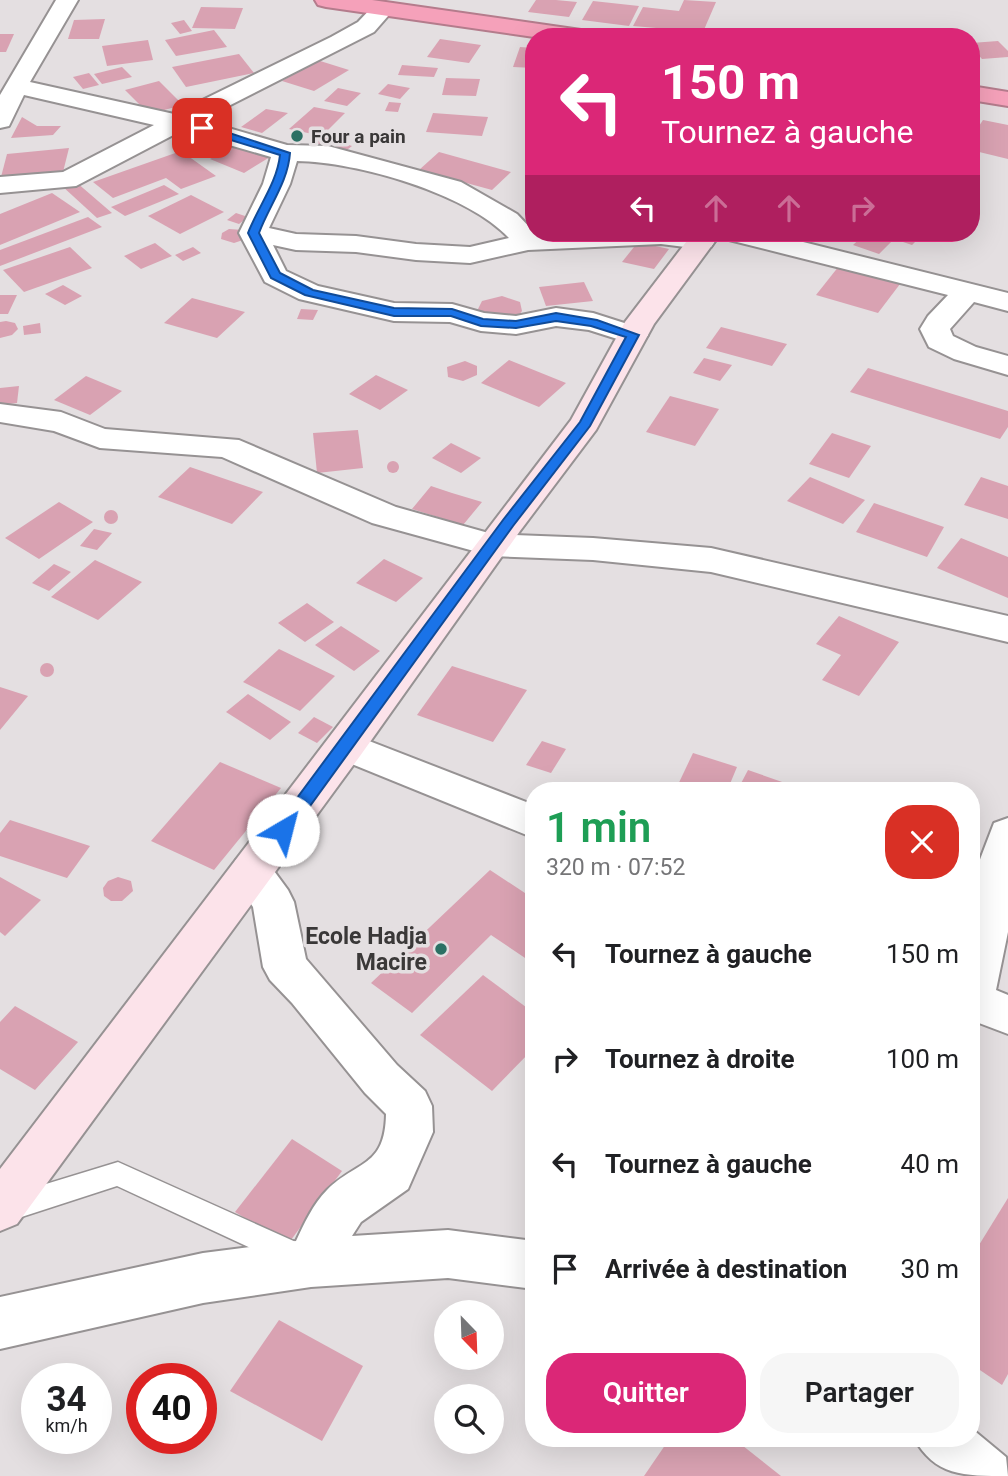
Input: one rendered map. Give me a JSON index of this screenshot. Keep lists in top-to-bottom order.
{
  "places": ["Four a pain", "Ecole Hadja Macire"],
  "north": "bottom right",
  "page": {
    "turn": ["150 m", "Tournez à gauche"],
    "heading": ["1 min", "320 m · 07:52"],
    "list": [
      {
        "name": "Tournez à gauche",
        "value": "150 m"
      },
      {
        "name": "Tournez à droite",
        "value": "100 m"
      },
      {
        "name": "Tournez à gauche",
        "value": "40 m"
      },
      {
        "name": "Arrivée à destination",
        "value": "30 m"
      }
    ],
    "buttons": ["Quitter", "Partager"],
    "speed": "34 km/h",
    "limit": "40"
  }
}
